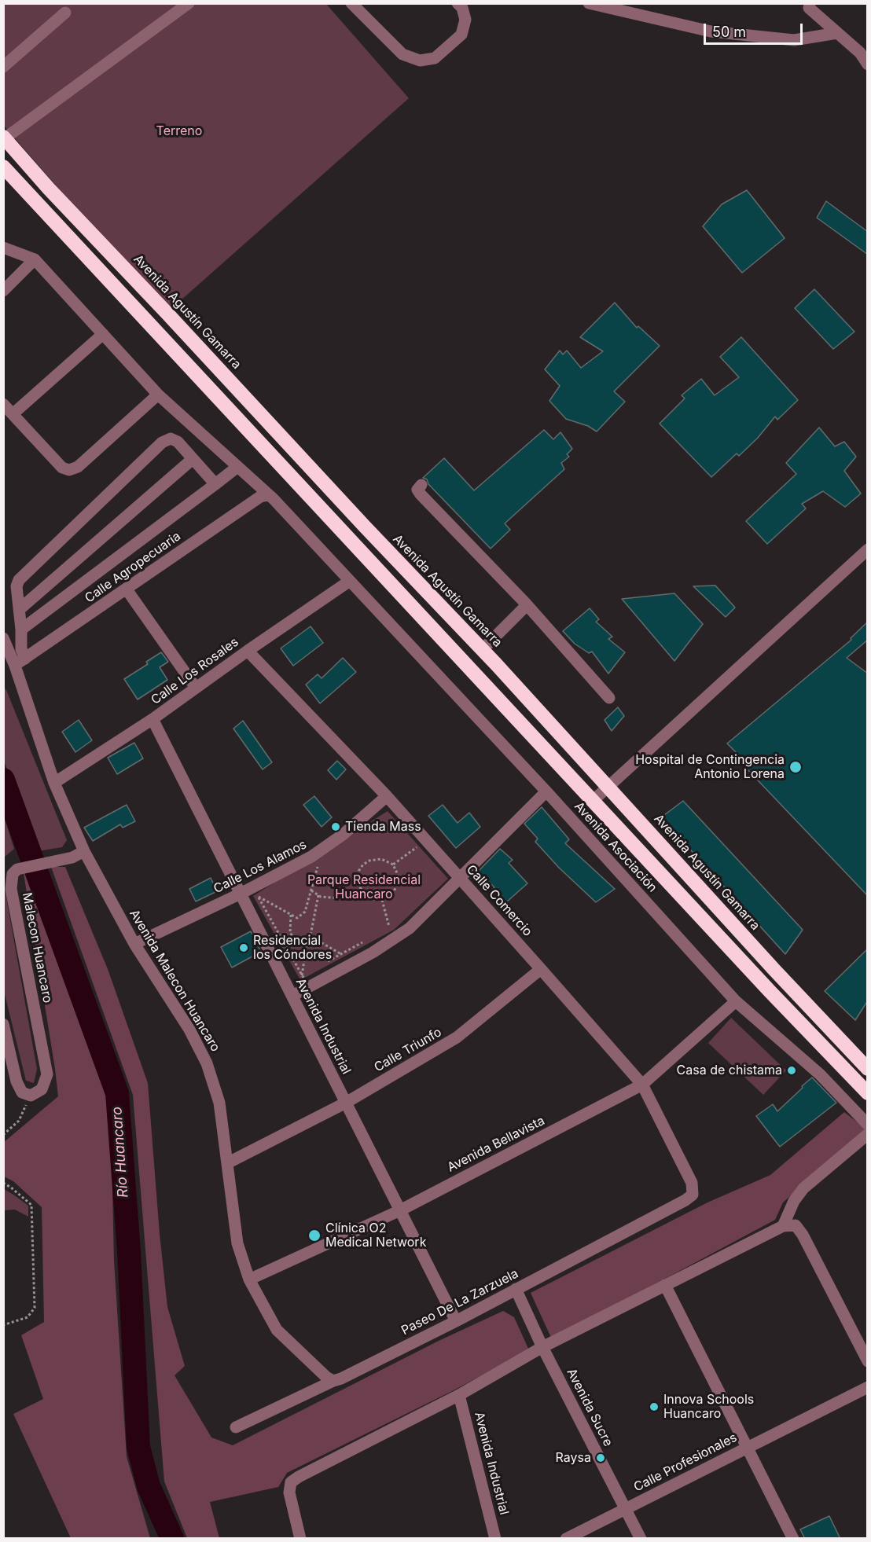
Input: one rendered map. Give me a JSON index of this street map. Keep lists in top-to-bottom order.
{
  "streets": {
    "highway": ["Avenida Agustín Gamarra"],
    "street": [
      "Calle Agropecuaria",
      "Calle Los Rosales",
      "Avenida Asociación",
      "Calle Los Alamos",
      "Calle Comercio",
      "Malecon Huancaro",
      "Avenida Malecon Huancaro",
      "Avenida Industrial",
      "Calle Triunfo",
      "Avenida Bellavista",
      "Paseo De La Zarzuela",
      "Avenida Sucre",
      "Calle Profesionales"
    ]
  },
  "crossings": [
    ["Calle Agropecuaria", "Avenida Asociación"],
    ["Calle Agropecuaria", "Avenida Malecon Huancaro"],
    ["Calle Los Rosales", "Avenida Asociación"],
    ["Calle Los Rosales", "Calle Comercio"],
    ["Calle Los Rosales", "Avenida Malecon Huancaro"],
    ["Calle Los Rosales", "Avenida Industrial"],
    ["Avenida Asociación", "Avenida Bellavista"],
    ["Calle Los Alamos", "Calle Comercio"],
    ["Calle Los Alamos", "Avenida Malecon Huancaro"],
    ["Calle Los Alamos", "Avenida Industrial"],
    ["Calle Comercio", "Calle Triunfo"],
    ["Calle Comercio", "Avenida Bellavista"],
    ["Calle Comercio", "Paseo De La Zarzuela"],
    ["Malecon Huancaro", "Avenida Malecon Huancaro"],
    ["Avenida Malecon Huancaro", "Calle Triunfo"],
    ["Avenida Malecon Huancaro", "Avenida Bellavista"],
    ["Avenida Malecon Huancaro", "Paseo De La Zarzuela"],
    ["Avenida Industrial", "Calle Triunfo"],
    ["Avenida Industrial", "Avenida Bellavista"],
    ["Avenida Industrial", "Paseo De La Zarzuela"],
    ["Paseo De La Zarzuela", "Avenida Sucre"],
    ["Avenida Sucre", "Calle Profesionales"]
  ],
  "water": ["Río Huancaro"],
  "parks": ["Terreno", "Parque Residencial Huancaro"],
  "places": [
    "Hospital de Contingencia Antonio Lorena",
    "Tienda Mass",
    "Residencial los Cóndores",
    "Casa de chistama",
    "Clínica O2 Medical Network",
    "Innova Schools Huancaro",
    "Raysa"
  ],
  "scale_bar": "50 m"
}
